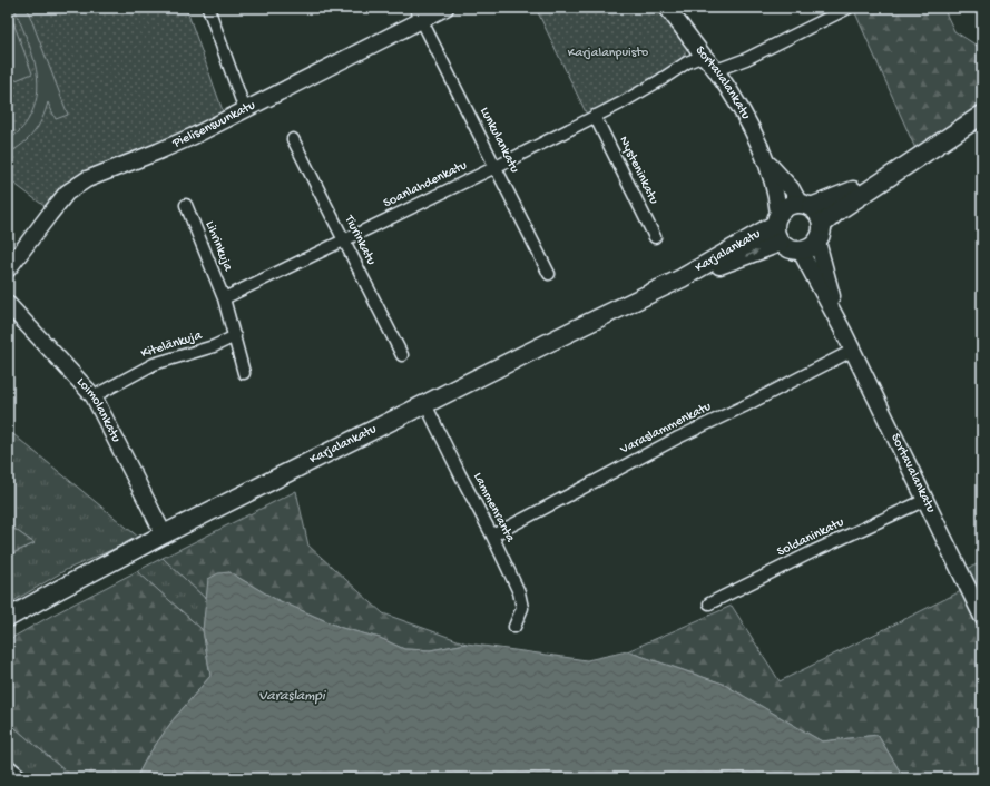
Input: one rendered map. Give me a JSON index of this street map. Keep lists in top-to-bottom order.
{
  "streets": {
    "main road": ["Karjalankatu"],
    "street": [
      "Sortavalankatu",
      "Pielisensuunkatu",
      "Lunkulankatu",
      "Nysteninkatu",
      "Soanlahdenkatu",
      "Tiurinkatu",
      "Lihrinkuja",
      "Kitelänkuja",
      "Loimolankatu",
      "Varaslammenkatu",
      "Lammenranta",
      "Soldaninkatu"
    ]
  },
  "crossings": [
    ["Sortavalankatu", "Soanlahdenkatu"],
    ["Sortavalankatu", "Karjalankatu"],
    ["Sortavalankatu", "Varaslammenkatu"],
    ["Sortavalankatu", "Soldaninkatu"],
    ["Pielisensuunkatu", "Lunkulankatu"],
    ["Lunkulankatu", "Soanlahdenkatu"],
    ["Nysteninkatu", "Soanlahdenkatu"],
    ["Soanlahdenkatu", "Tiurinkatu"],
    ["Soanlahdenkatu", "Lihrinkuja"],
    ["Karjalankatu", "Loimolankatu"],
    ["Karjalankatu", "Lammenranta"],
    ["Kitelänkuja", "Loimolankatu"],
    ["Varaslammenkatu", "Lammenranta"]
  ],
  "water": ["Varaslampi"],
  "parks": ["Karjalanpuisto"]
}
